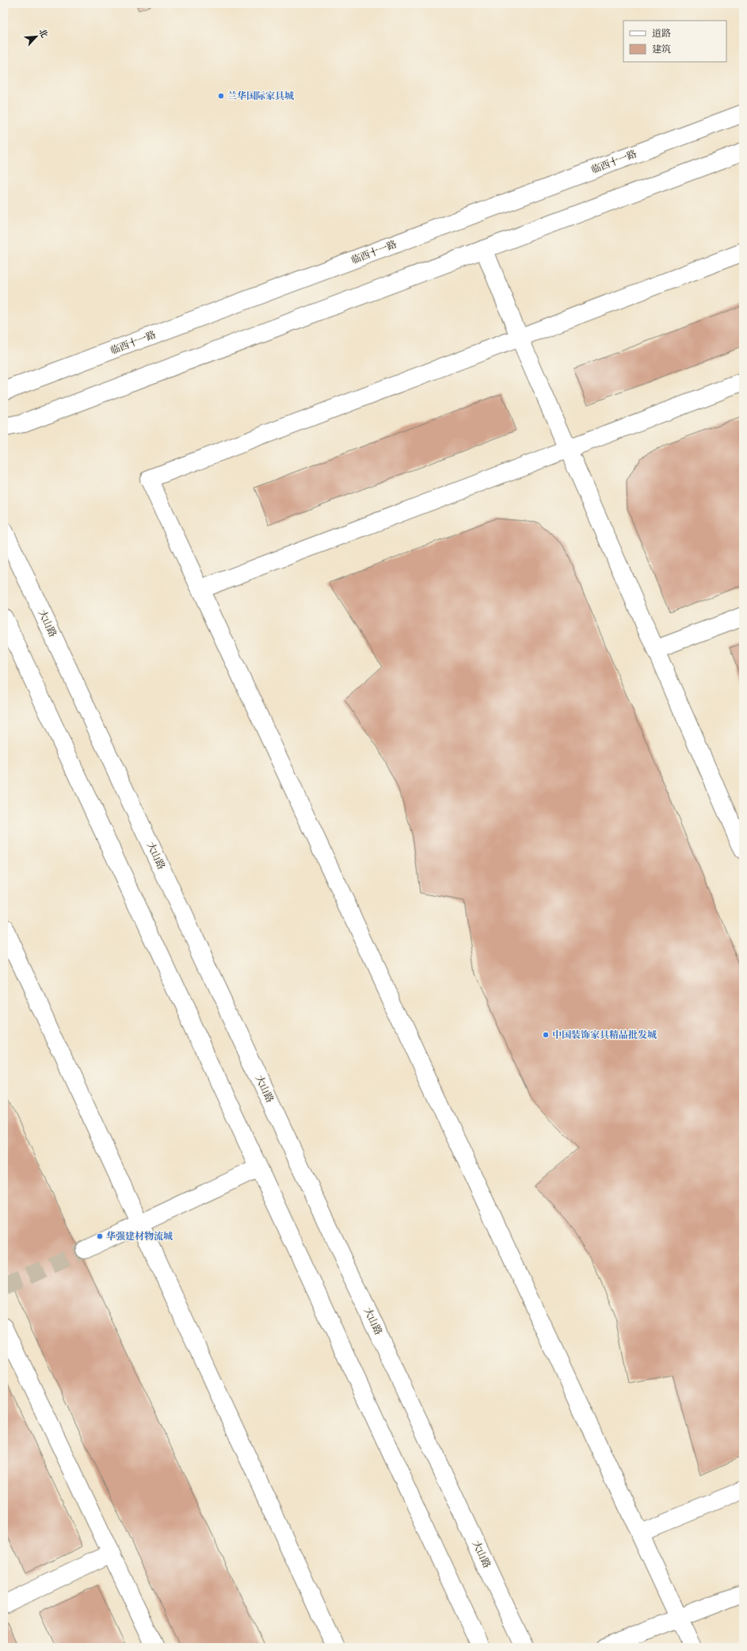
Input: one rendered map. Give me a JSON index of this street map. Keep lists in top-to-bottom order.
{
  "streets": {
    "main road": ["临西十一路", "大山路"]
  },
  "places": ["兰华国际家具城", "中国装饰家具精品批发城", "华强建材物流城"],
  "legend": ["道路", "建筑"],
  "north": "top right"
}
